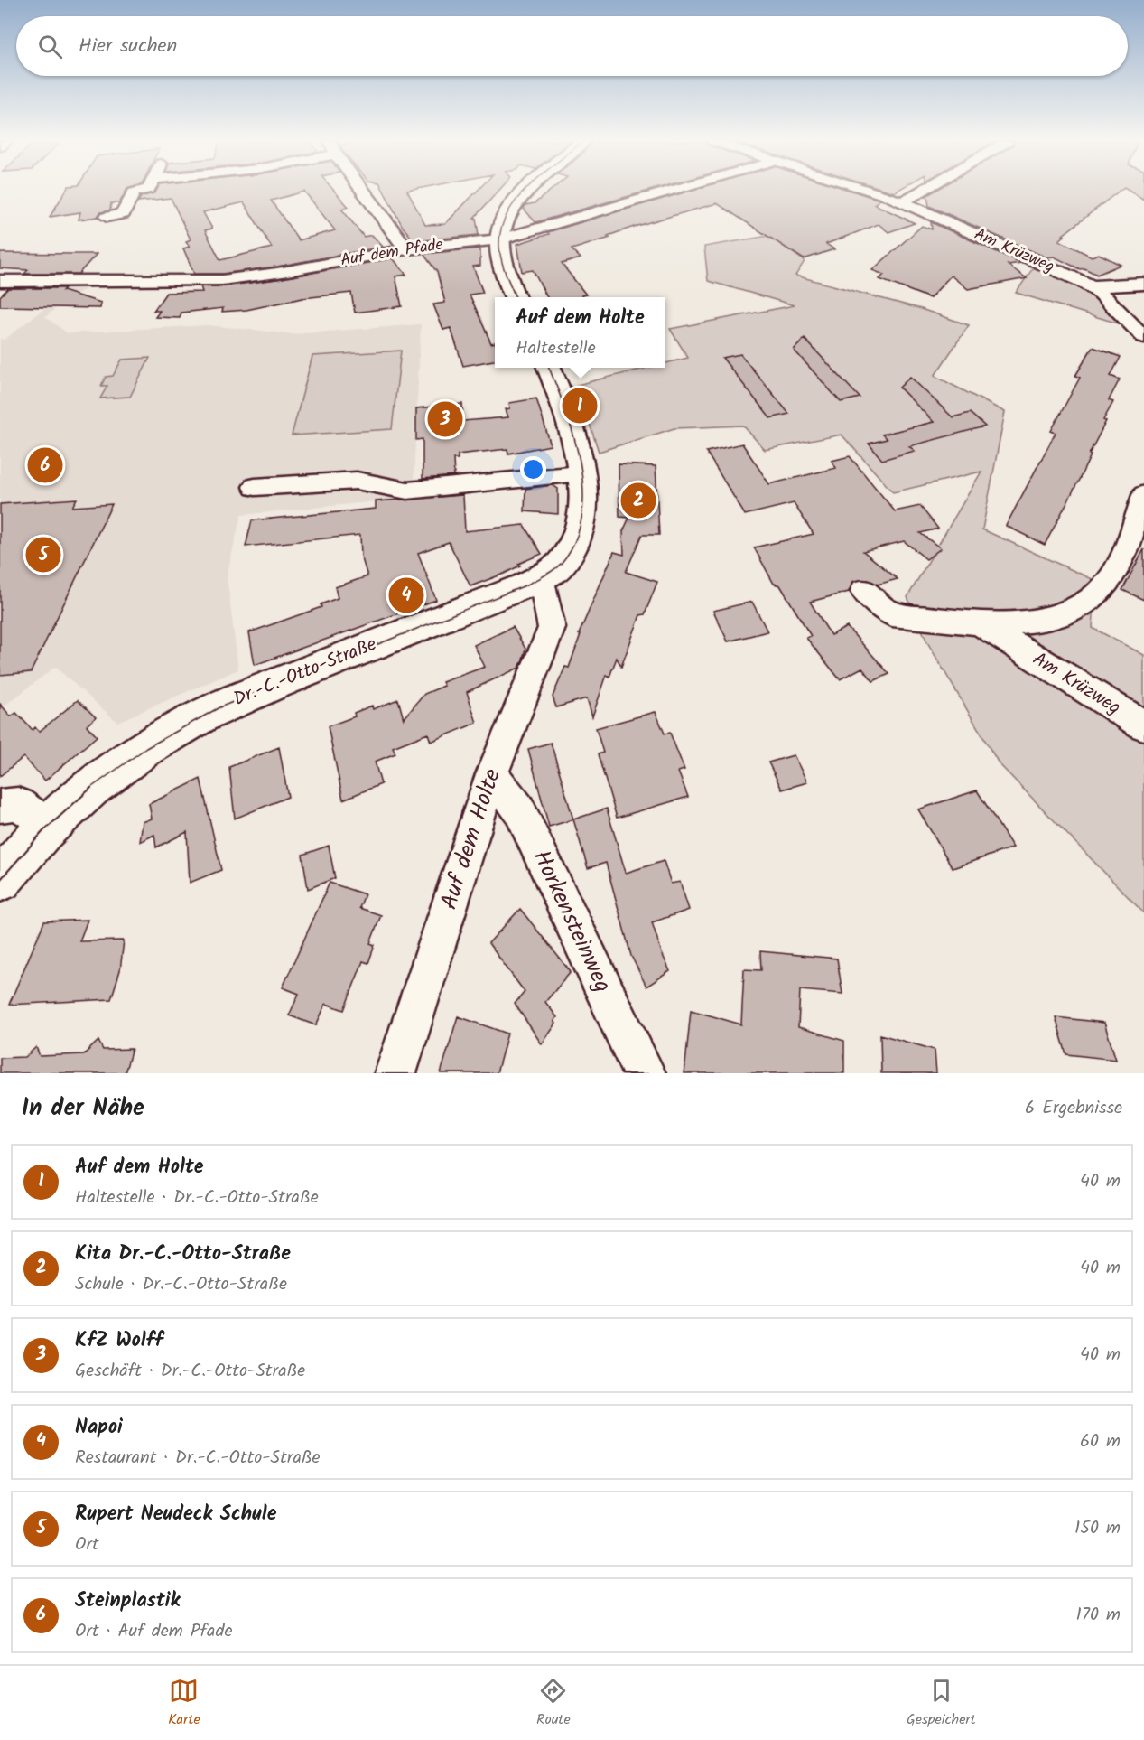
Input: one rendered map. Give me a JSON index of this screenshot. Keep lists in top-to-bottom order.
{
  "streets": {
    "street": [
      "Am Krüzweg",
      "Auf dem Pfade",
      "Dr.-C.-Otto-Straße",
      "Auf dem Holte",
      "Horkensteinweg"
    ]
  },
  "crossings": [
    ["Dr.-C.-Otto-Straße", "Auf dem Holte"],
    ["Auf dem Holte", "Horkensteinweg"]
  ],
  "page": {
    "search": "Hier suchen",
    "popup": ["Auf dem Holte", "Haltestelle"],
    "pins": [
      "1",
      "3",
      "6",
      "2",
      "5",
      "4"
    ],
    "heading": ["In der Nähe", "6 Ergebnisse"],
    "list": [
      {
        "mark": "1",
        "name": "Auf dem Holte",
        "note": "Haltestelle · Dr.-C.-Otto-Straße",
        "value": "40 m"
      },
      {
        "mark": "2",
        "name": "Kita Dr.-C.-Otto-Straße",
        "note": "Schule · Dr.-C.-Otto-Straße",
        "value": "40 m"
      },
      {
        "mark": "3",
        "name": "KfZ Wolff",
        "note": "Geschäft · Dr.-C.-Otto-Straße",
        "value": "40 m"
      },
      {
        "mark": "4",
        "name": "Napoi",
        "note": "Restaurant · Dr.-C.-Otto-Straße",
        "value": "60 m"
      },
      {
        "mark": "5",
        "name": "Rupert Neudeck Schule",
        "note": "Ort",
        "value": "150 m"
      },
      {
        "mark": "6",
        "name": "Steinplastik",
        "note": "Ort · Auf dem Pfade",
        "value": "170 m"
      }
    ],
    "nav": ["Karte", "Route", "Gespeichert"]
  }
}
